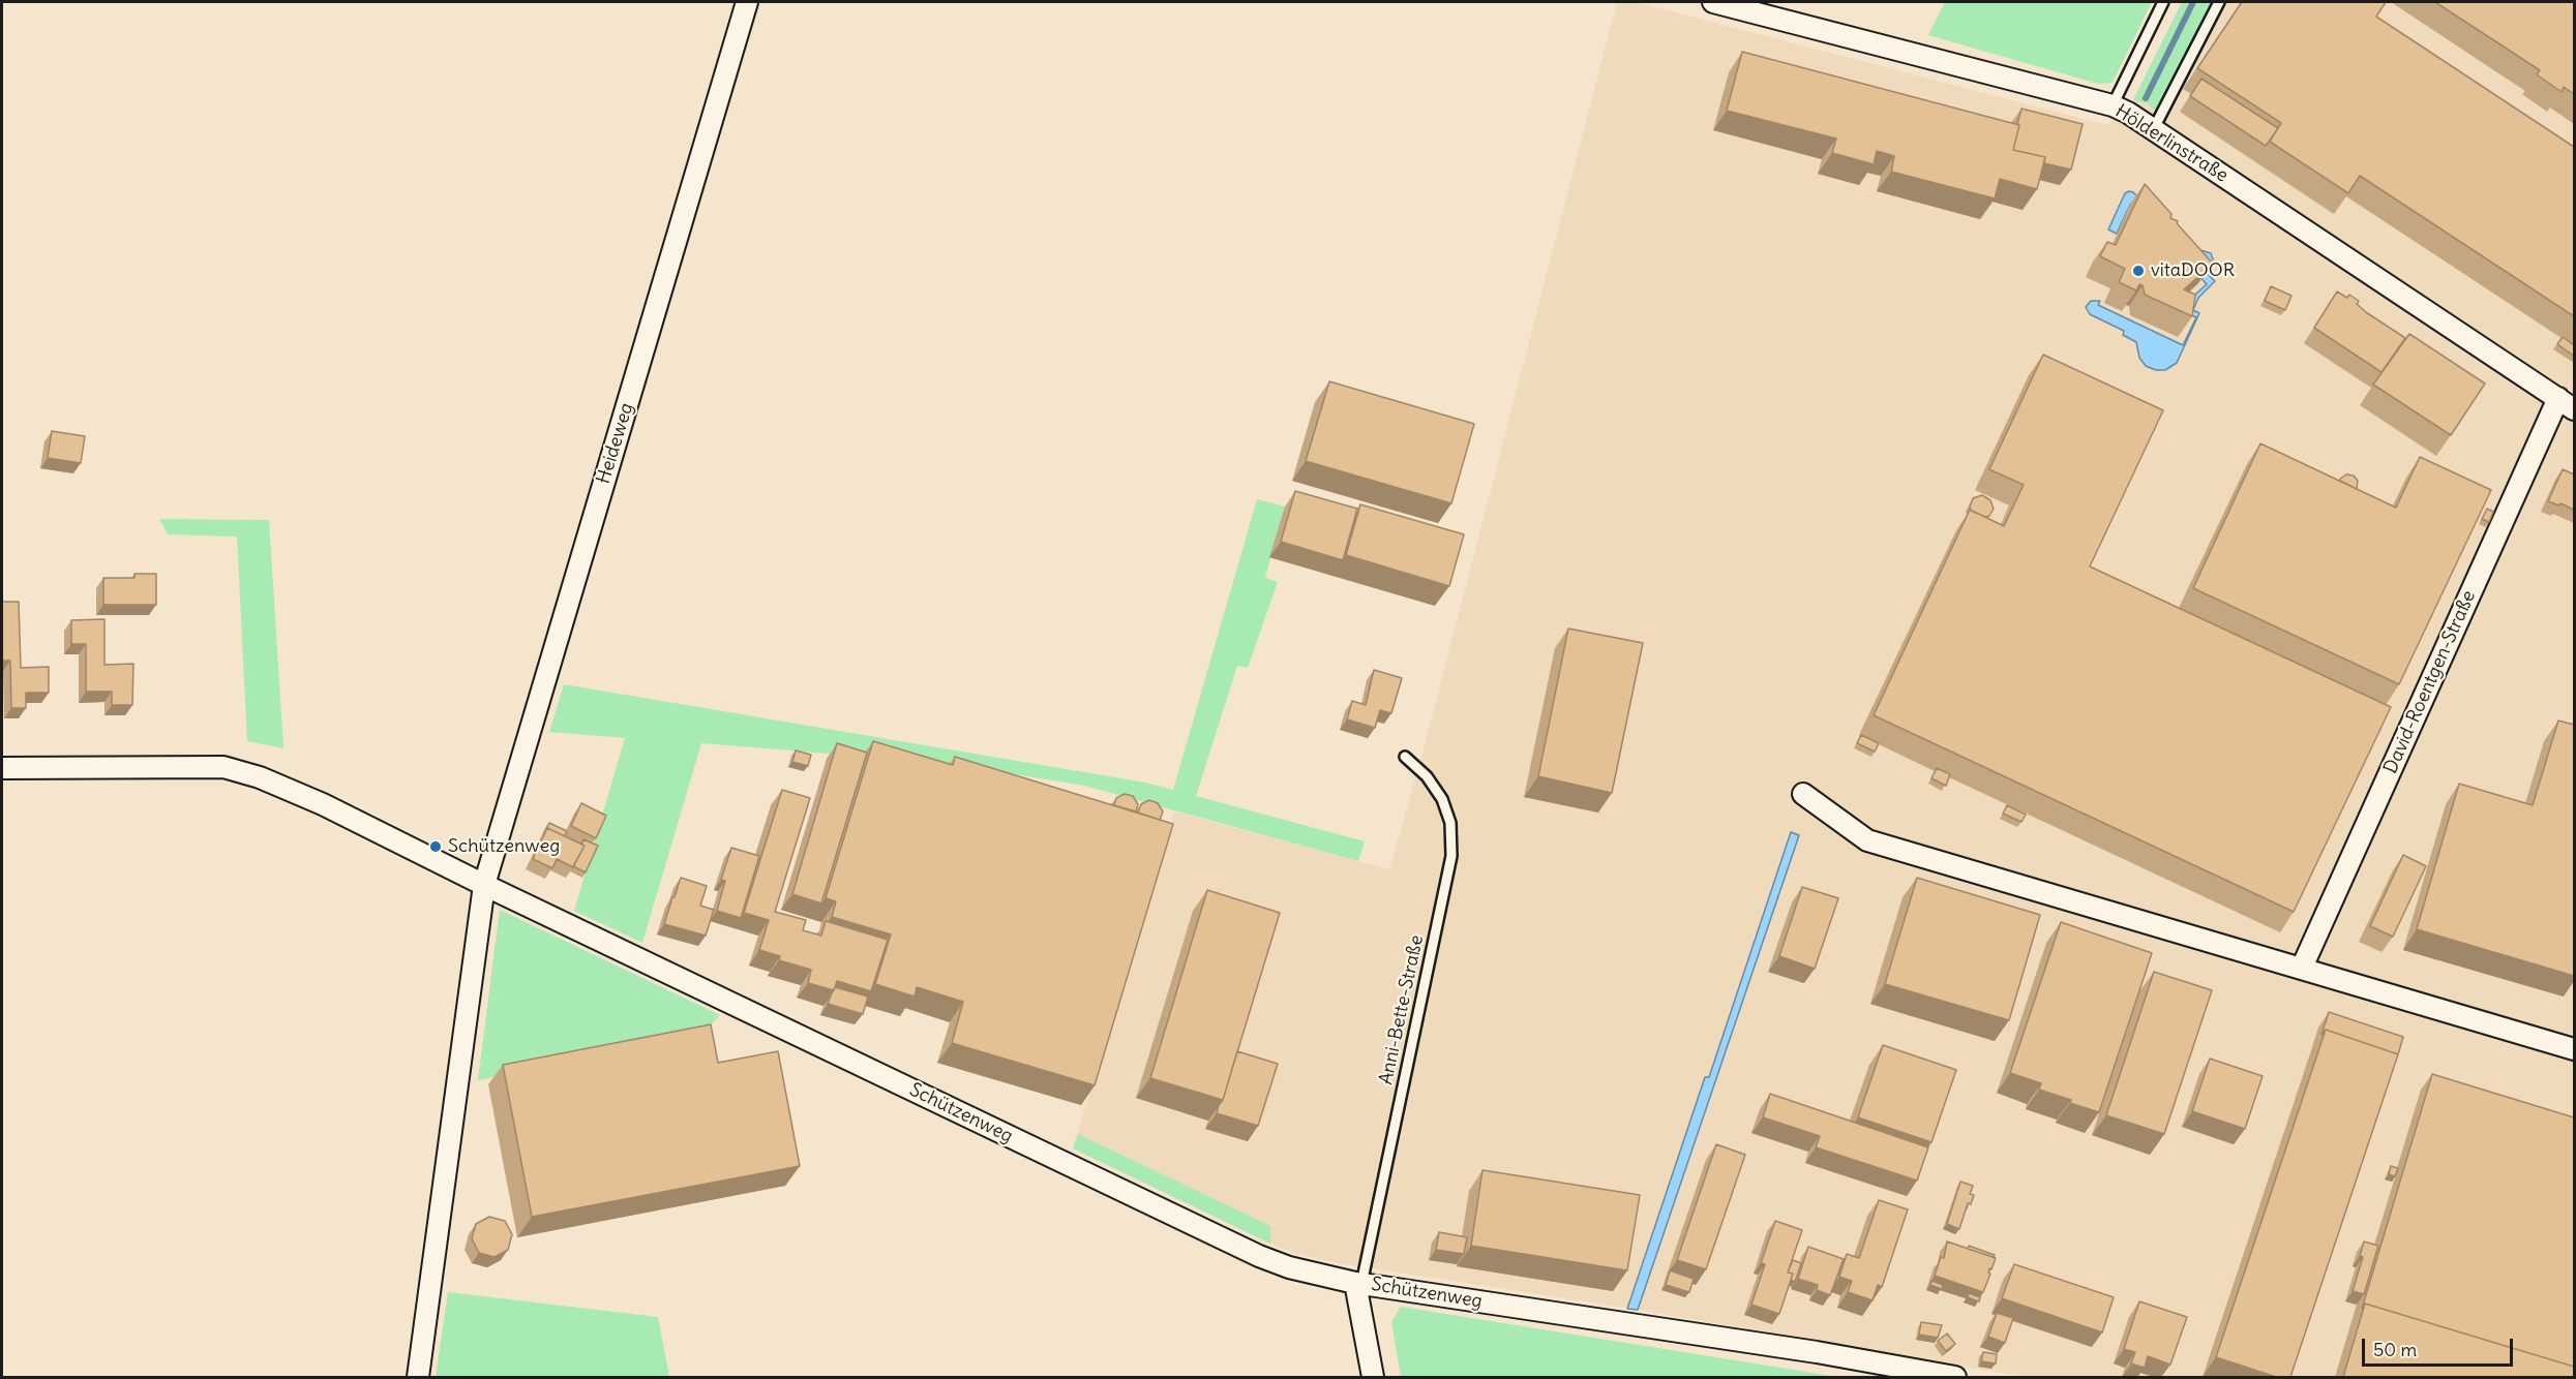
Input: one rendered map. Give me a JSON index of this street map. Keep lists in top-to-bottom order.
{
  "streets": {
    "street": [
      "Hölderlinstraße",
      "Heideweg",
      "David-Roentgen-Straße",
      "Schützenweg"
    ],
    "lane": ["Anni-Bette-Straße"]
  },
  "crossings": [
    ["Hölderlinstraße", "David-Roentgen-Straße"],
    ["Heideweg", "Schützenweg"],
    ["Anni-Bette-Straße", "Schützenweg"]
  ],
  "places": ["vitaDOOR", "Schützenweg"],
  "scale_bar": "50 m"
}
